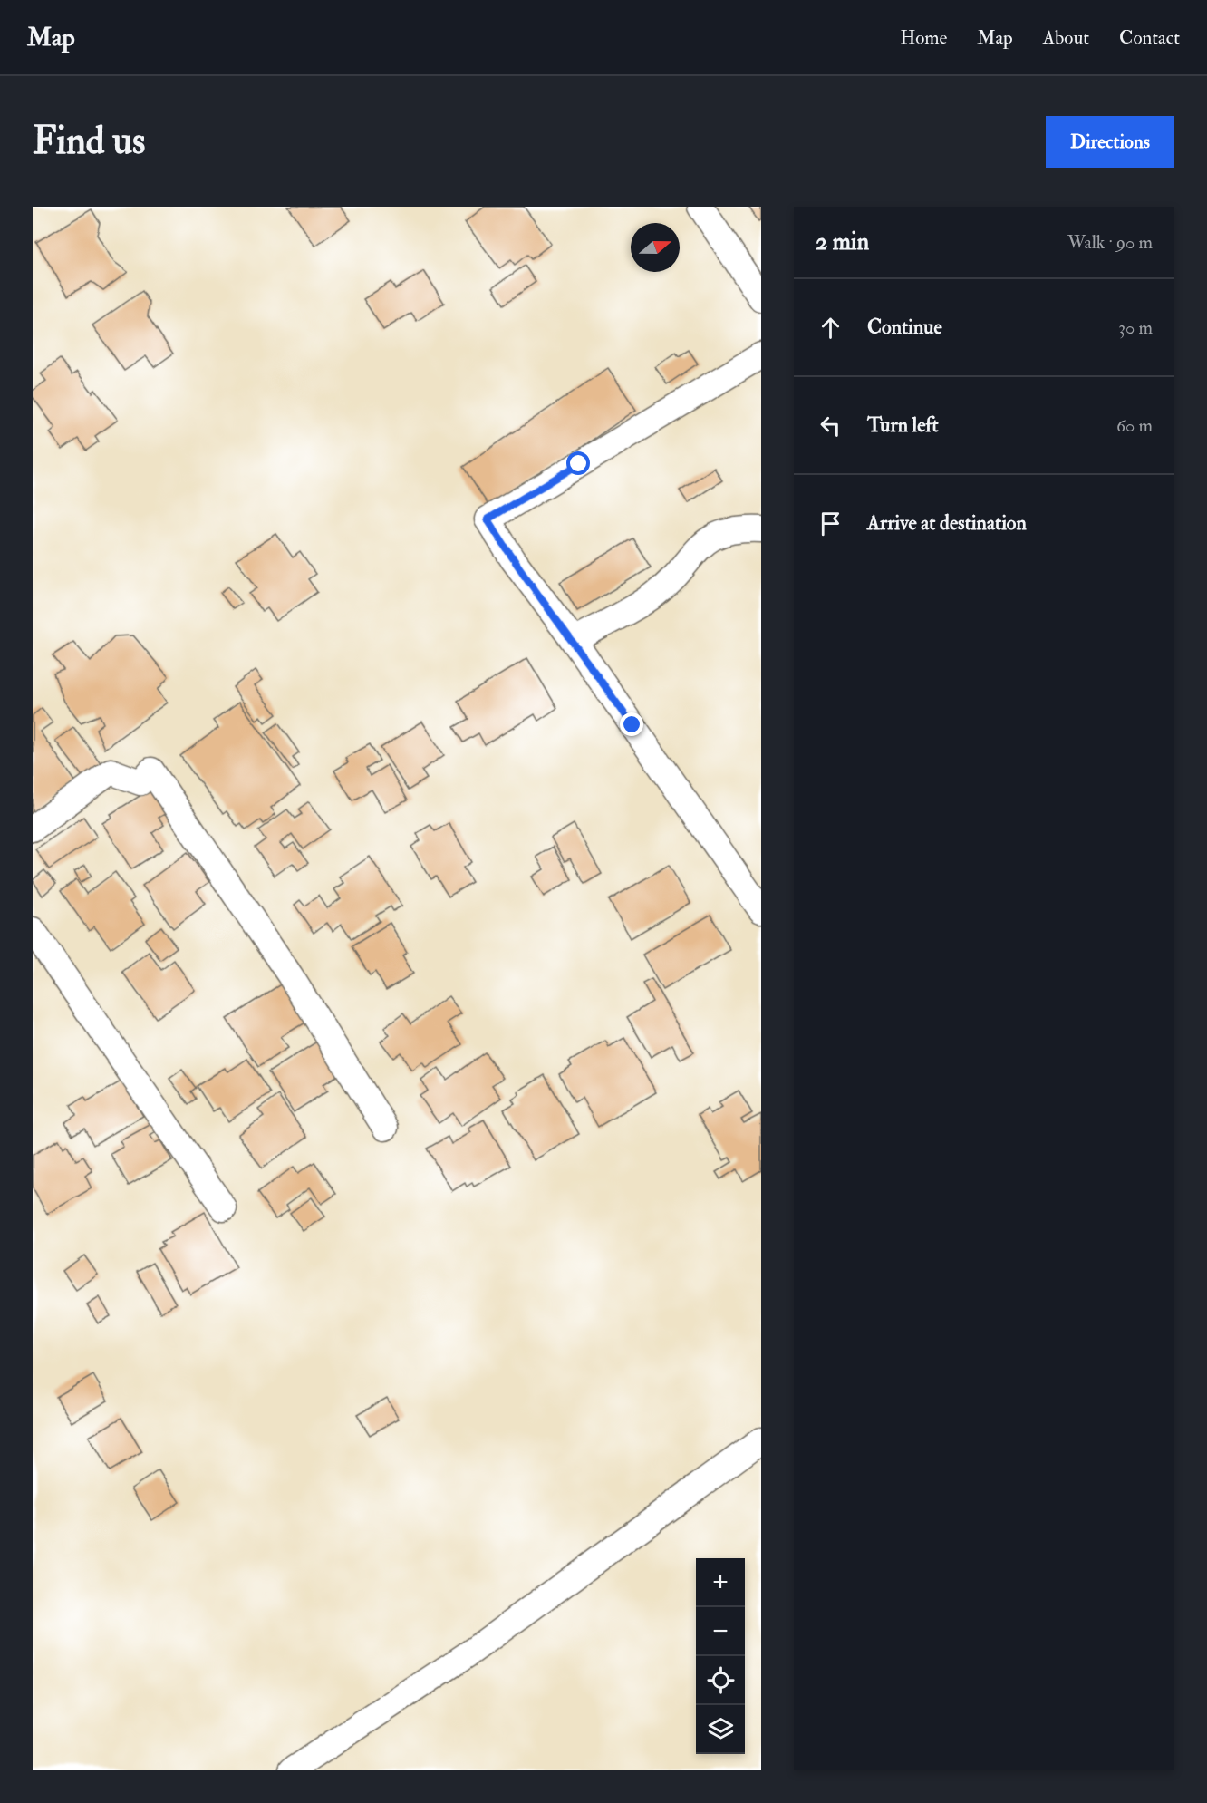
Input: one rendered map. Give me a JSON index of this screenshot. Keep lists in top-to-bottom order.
{
  "north": "right",
  "page": {
    "header": "Map",
    "nav": [
      "Home",
      "Map",
      "About",
      "Contact"
    ],
    "buttons": "Directions",
    "title": "Find us",
    "heading": ["2 min", "Walk · 90 m"],
    "list": [
      ["Continue", "30 m"],
      ["Turn left", "60 m"],
      "Arrive at destination"
    ],
    "map_buttons": ["+", "−"]
  }
}
